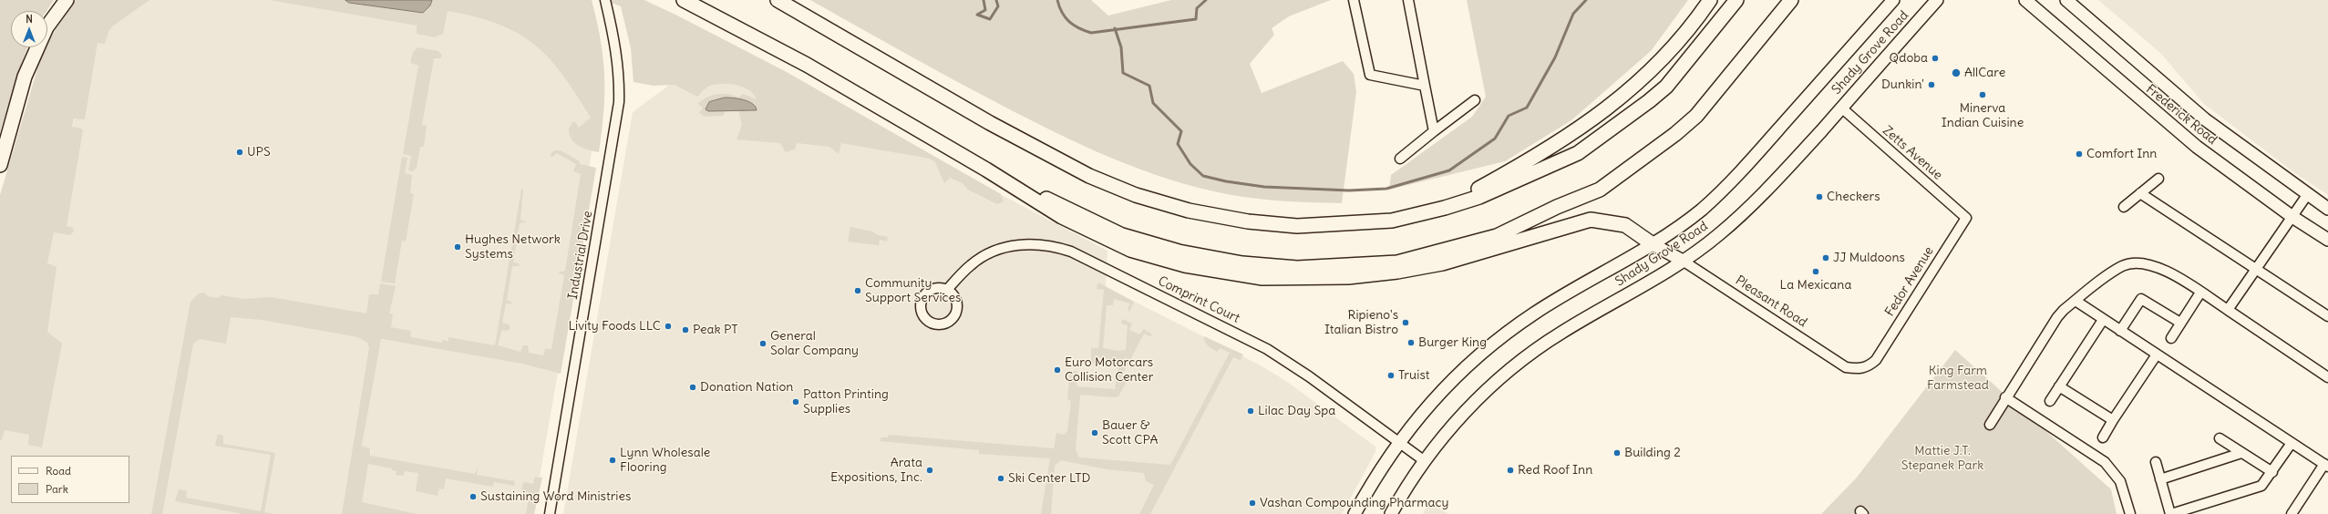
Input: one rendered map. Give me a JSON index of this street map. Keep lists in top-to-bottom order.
{
  "streets": {
    "main road": ["Shady Grove Road", "Frederick Road", "Pleasant Road"],
    "street": [
      "Zetts Avenue",
      "Industrial Drive",
      "Fedor Avenue",
      "Comprint Court"
    ]
  },
  "crossings": [
    ["Shady Grove Road", "Zetts Avenue"],
    ["Shady Grove Road", "Comprint Court"],
    ["Shady Grove Road", "Pleasant Road"],
    ["Zetts Avenue", "Fedor Avenue"],
    ["Fedor Avenue", "Pleasant Road"]
  ],
  "parks": ["King Farm Farmstead", "Mattie J.T. Stepanek Park"],
  "places": [
    "Qdoba",
    "AllCare",
    "Dunkin'",
    "Minerva Indian Cuisine",
    "UPS",
    "Comfort Inn",
    "Checkers",
    "Hughes Network Systems",
    "JJ Muldoons",
    "La Mexicana",
    "Community Support Services",
    "Ripieno's Italian Bistro",
    "Livity Foods LLC",
    "Peak PT",
    "Burger King",
    "General Solar Company",
    "Euro Motorcars Collision Center",
    "Truist",
    "Donation Nation",
    "Patton Printing Supplies",
    "Lilac Day Spa",
    "Bauer & Scott CPA",
    "Building 2",
    "Lynn Wholesale Flooring",
    "Arata Expositions, Inc.",
    "Red Roof Inn",
    "Ski Center LTD",
    "Sustaining Word Ministries",
    "Vashan Compounding Pharmacy"
  ],
  "legend": ["Road", "Park"],
  "north": "top"
}
